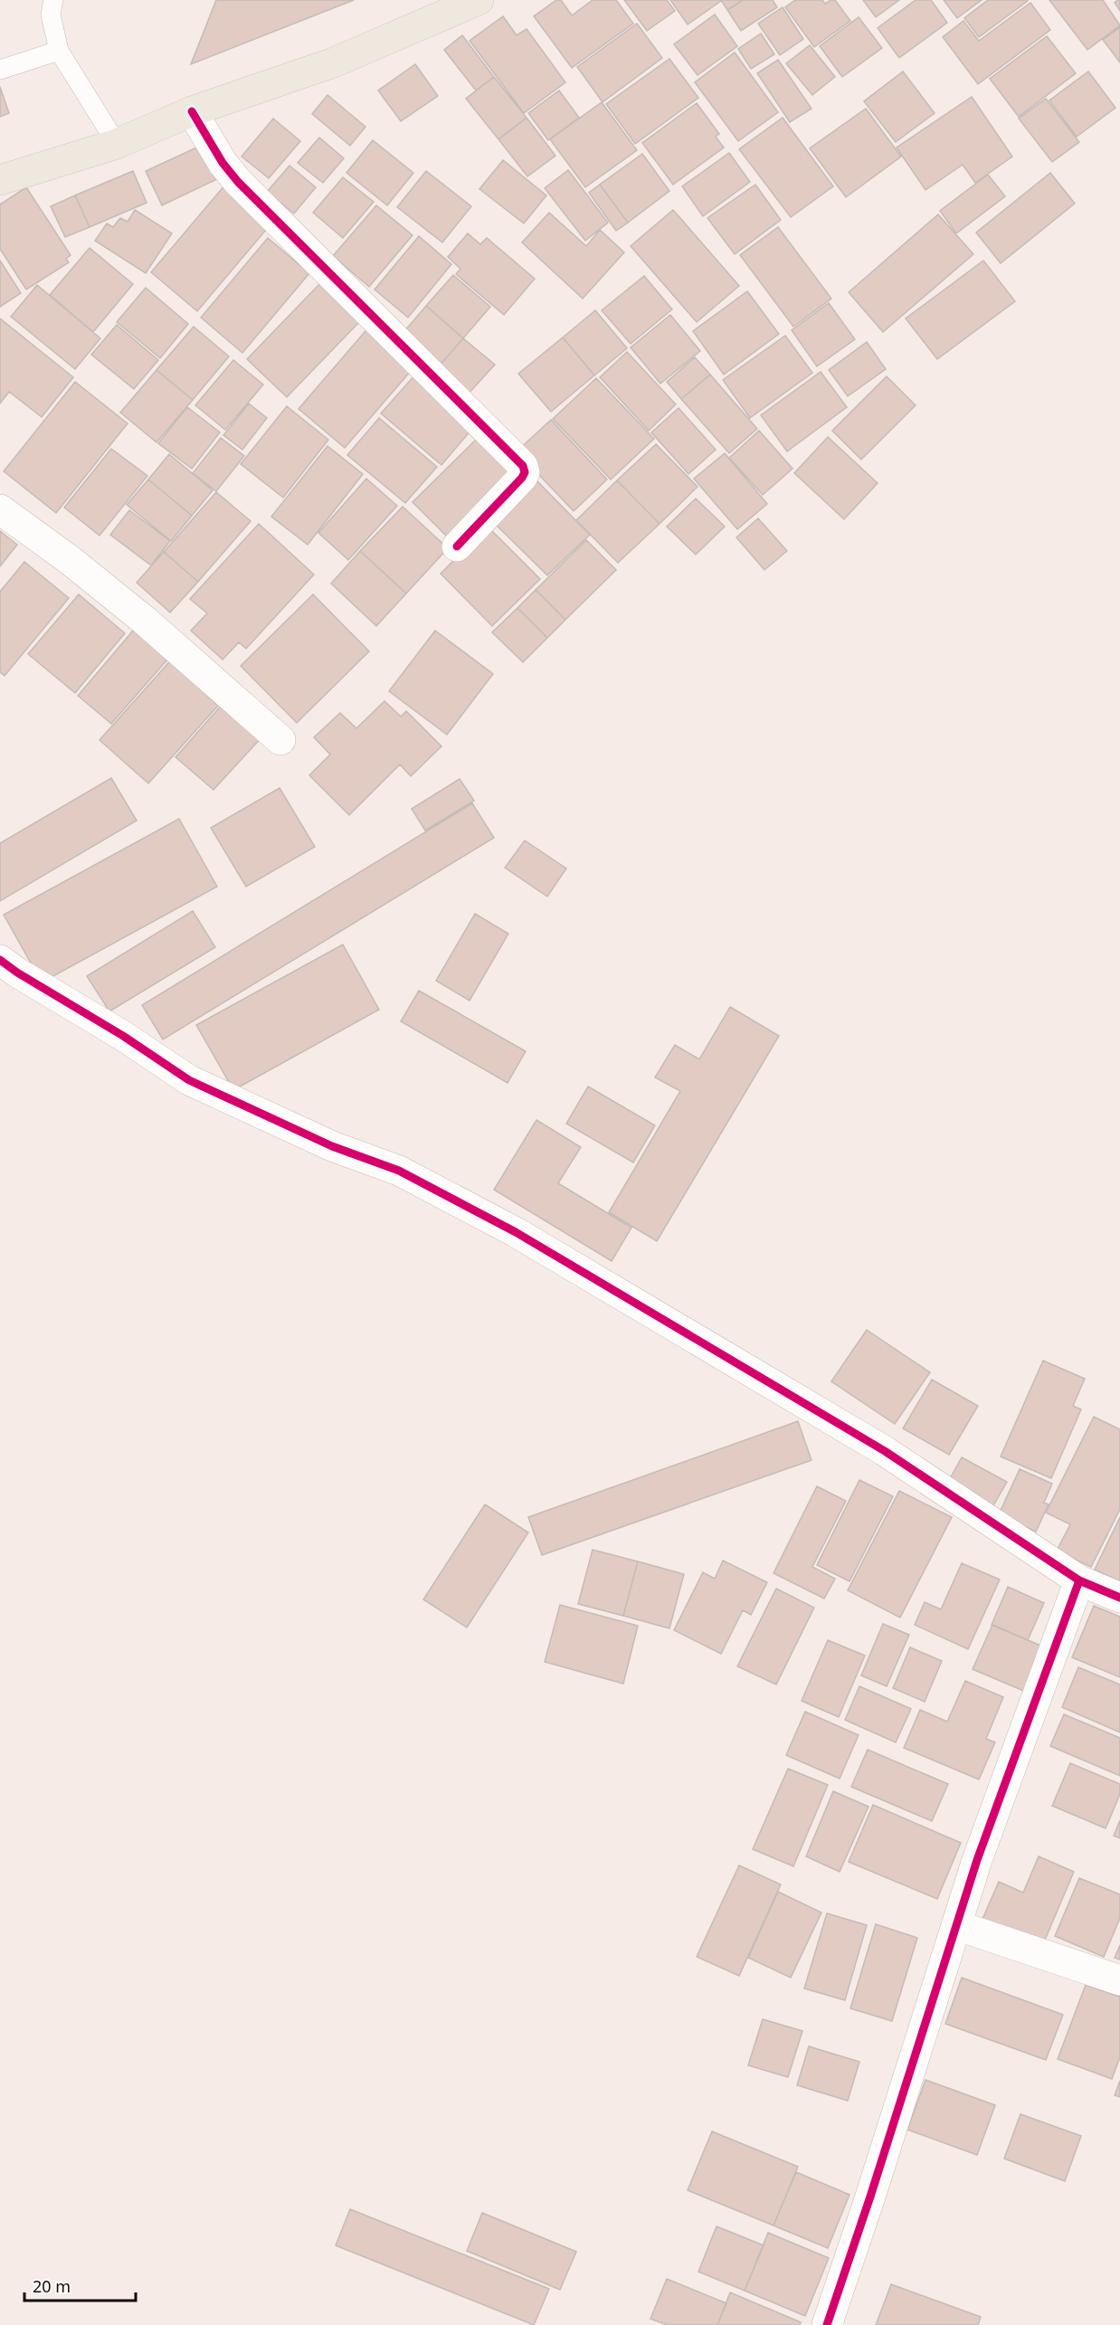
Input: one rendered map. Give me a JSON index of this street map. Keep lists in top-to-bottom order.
{
  "scale_bar": "20 m"
}
